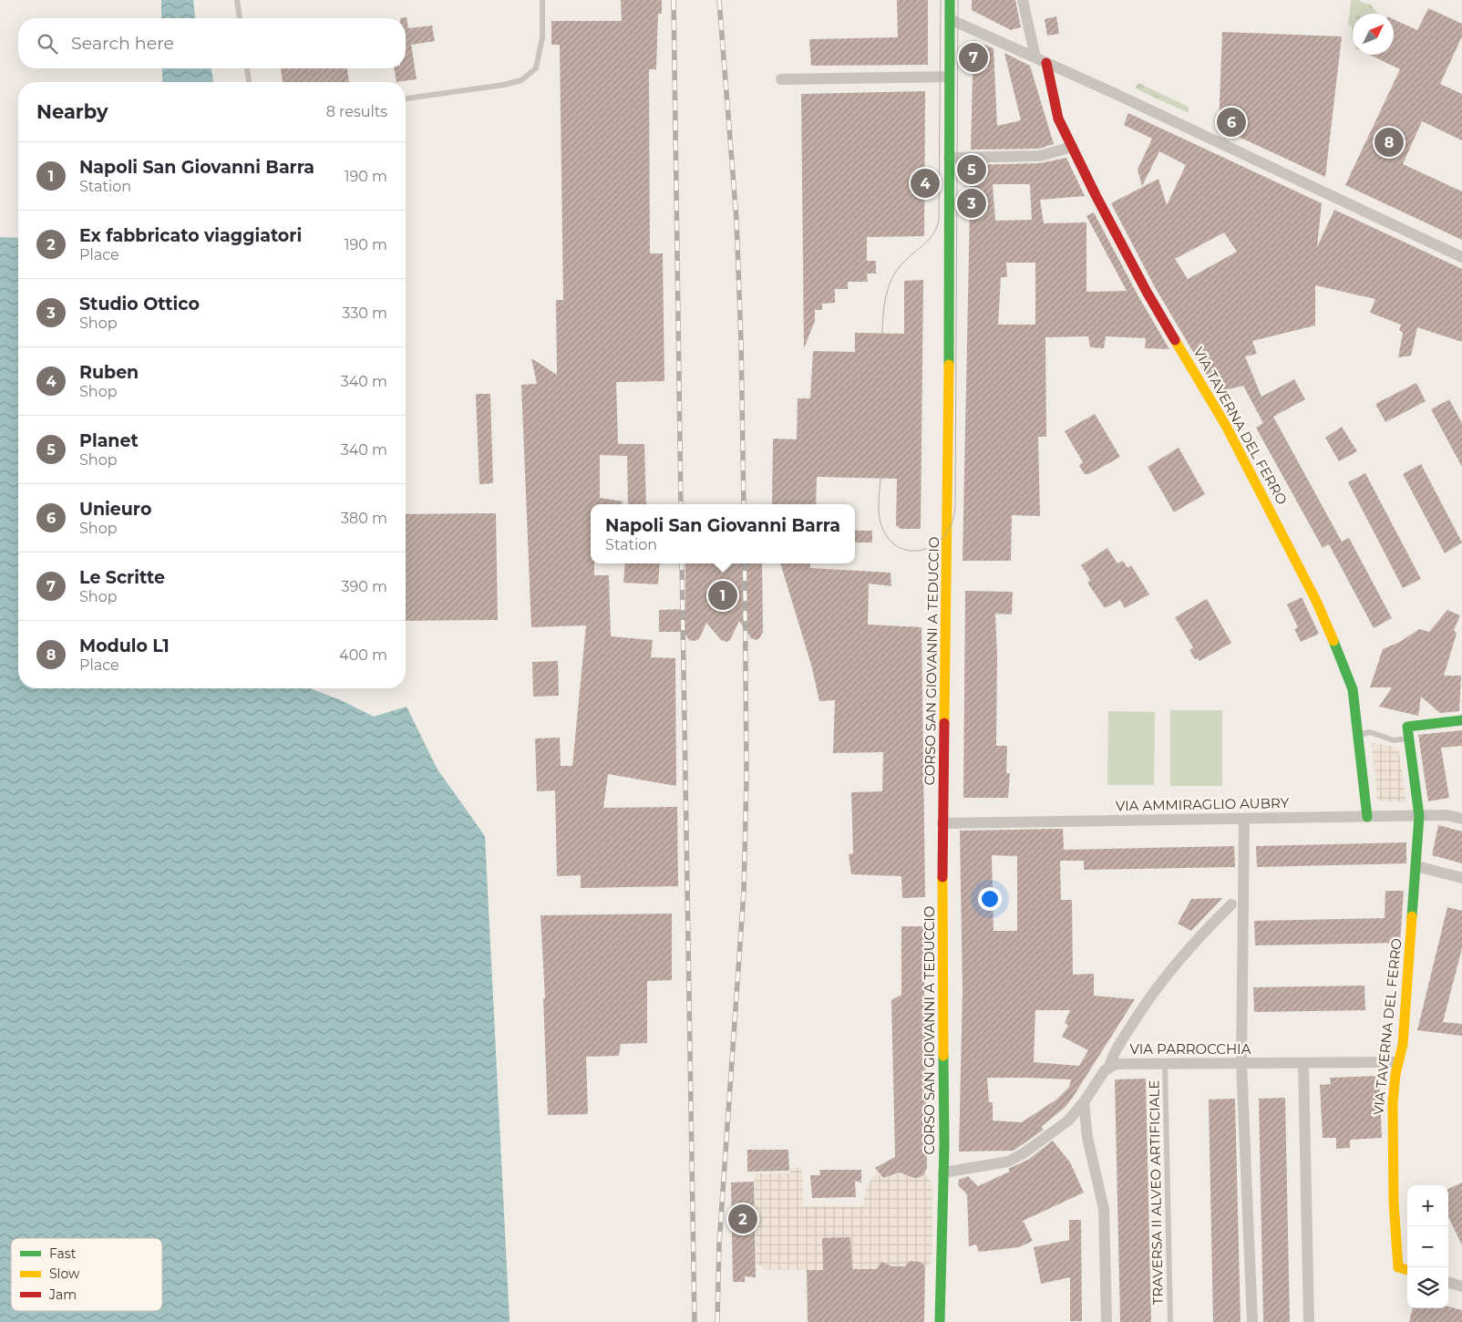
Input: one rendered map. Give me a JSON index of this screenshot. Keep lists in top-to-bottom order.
{
  "streets": {
    "street": [
      "VIA TAVERNA DEL FERRO",
      "CORSO SAN GIOVANNI A TEDUCCIO",
      "VIA AMMIRAGLIO AUBRY",
      "VIA PARROCCHIA"
    ],
    "lane": ["TRAVERSA II ALVEO ARTIFICIALE"]
  },
  "crossings": [
    ["VIA TAVERNA DEL FERRO", "VIA AMMIRAGLIO AUBRY"],
    ["VIA TAVERNA DEL FERRO", "VIA PARROCCHIA"],
    ["CORSO SAN GIOVANNI A TEDUCCIO", "VIA AMMIRAGLIO AUBRY"],
    ["VIA PARROCCHIA", "TRAVERSA II ALVEO ARTIFICIALE"]
  ],
  "legend": ["Fast", "Slow", "Jam"],
  "north": "top right",
  "page": {
    "search": "Search here",
    "pins": [
      "7",
      "6",
      "8",
      "5",
      "4",
      "3",
      "1",
      "2"
    ],
    "heading": ["Nearby", "8 results"],
    "list": [
      {
        "mark": "1",
        "name": "Napoli San Giovanni Barra",
        "note": "Station",
        "value": "190 m"
      },
      {
        "mark": "2",
        "name": "Ex fabbricato viaggiatori",
        "note": "Place",
        "value": "190 m"
      },
      {
        "mark": "3",
        "name": "Studio Ottico",
        "note": "Shop",
        "value": "330 m"
      },
      {
        "mark": "4",
        "name": "Ruben",
        "note": "Shop",
        "value": "340 m"
      },
      {
        "mark": "5",
        "name": "Planet",
        "note": "Shop",
        "value": "340 m"
      },
      {
        "mark": "6",
        "name": "Unieuro",
        "note": "Shop",
        "value": "380 m"
      },
      {
        "mark": "7",
        "name": "Le Scritte",
        "note": "Shop",
        "value": "390 m"
      },
      {
        "mark": "8",
        "name": "Modulo L1",
        "note": "Place",
        "value": "400 m"
      }
    ],
    "popup": ["Napoli San Giovanni Barra", "Station"],
    "map_buttons": ["+", "−"]
  }
}
